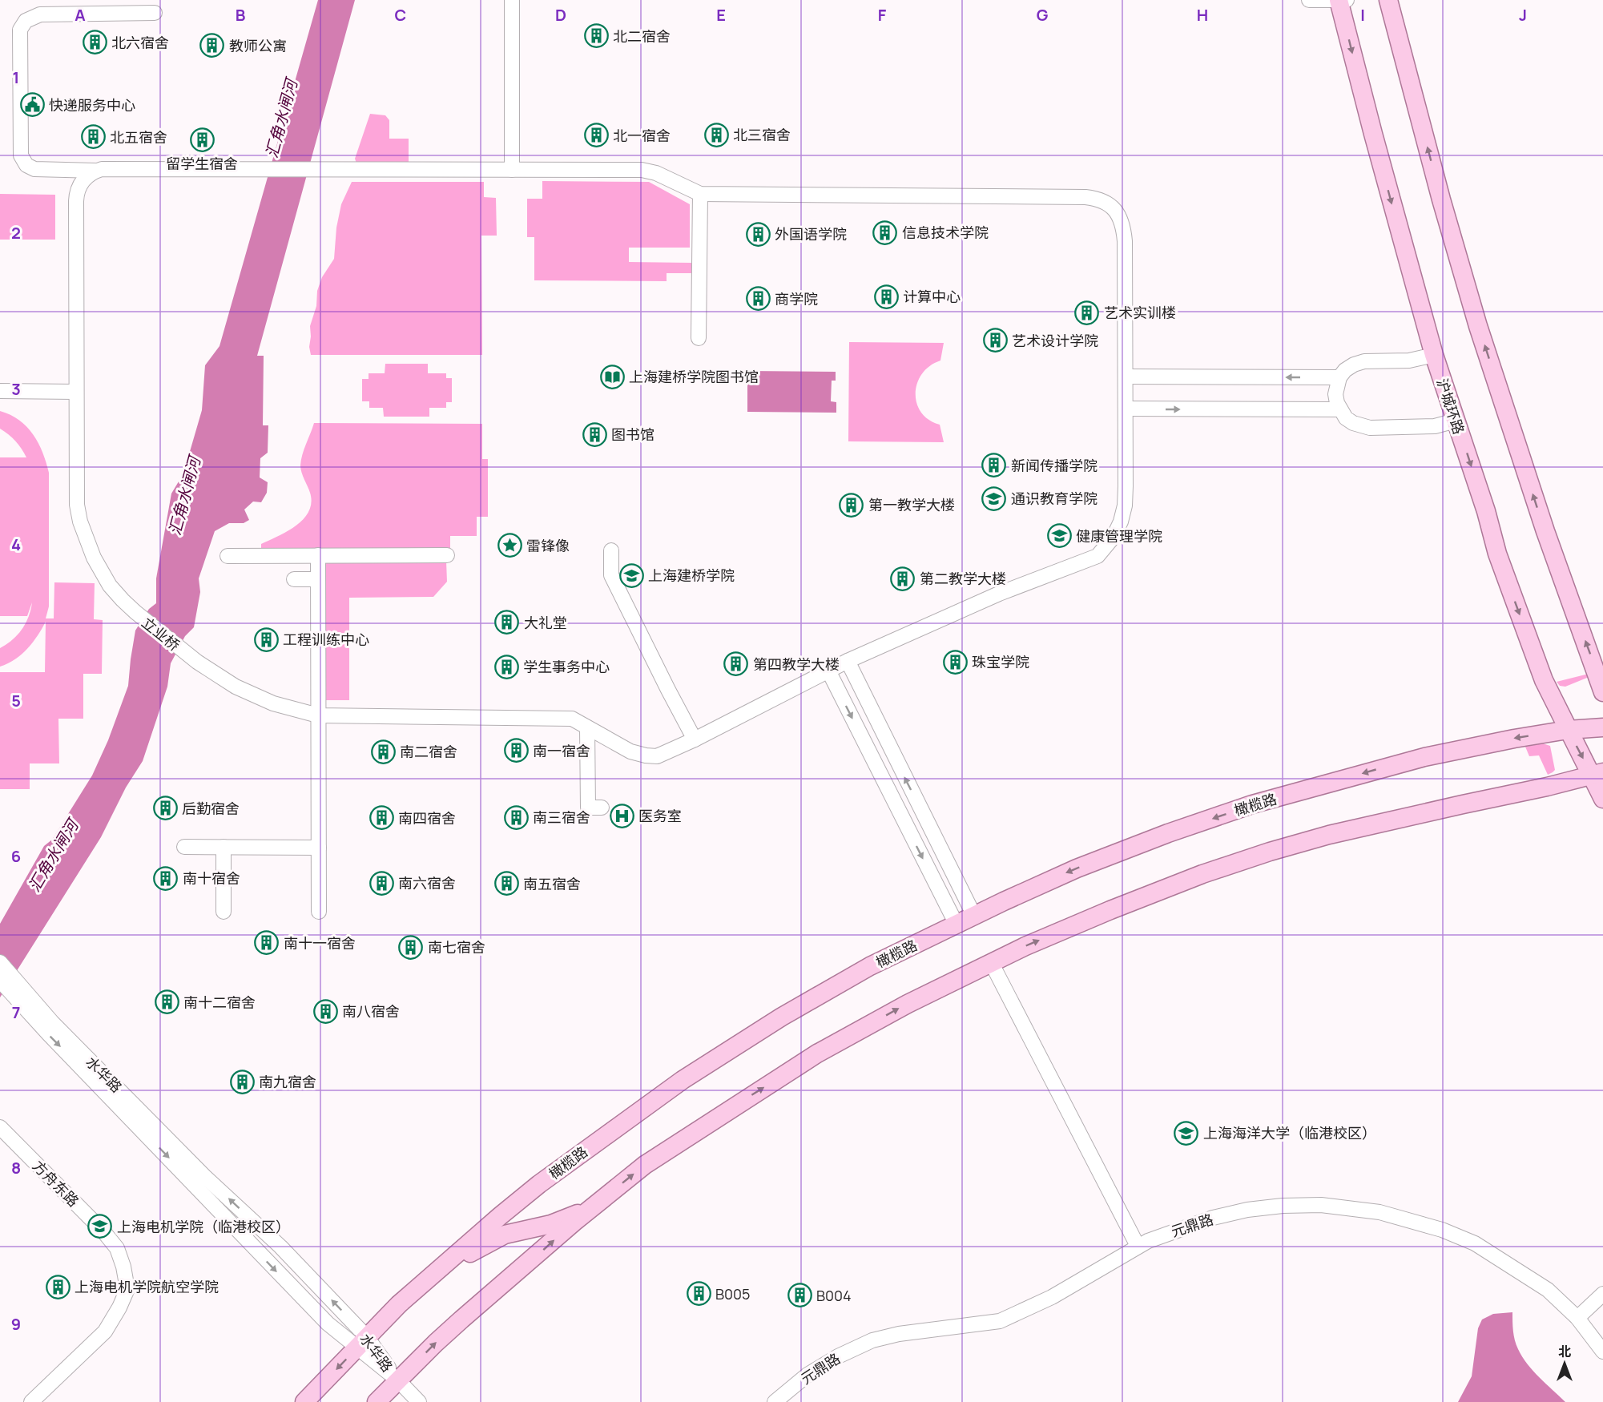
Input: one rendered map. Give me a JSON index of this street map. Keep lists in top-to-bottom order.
{
  "streets": {
    "main road": ["沪城环路", "橄榄路"],
    "street": [
      "立业桥",
      "水华路",
      "方舟东路",
      "元鼎路"
    ]
  },
  "crossings": [
    ["沪城环路", "橄榄路"],
    ["橄榄路", "水华路"]
  ],
  "water": ["汇角水闸河"],
  "places": {
    "building": [
      "北二宿舍",
      "北六宿舍",
      "教师公寓",
      "北三宿舍",
      "北一宿舍",
      "北五宿舍",
      "留学生宿舍",
      "信息技术学院",
      "外国语学院",
      "计算中心",
      "商学院",
      "艺术实训楼",
      "艺术设计学院",
      "图书馆",
      "新闻传播学院",
      "第一教学大楼",
      "第二教学大楼",
      "大礼堂",
      "工程训练中心",
      "珠宝学院",
      "第四教学大楼",
      "学生事务中心",
      "南一宿舍",
      "南二宿舍",
      "后勤宿舍",
      "南三宿舍",
      "南四宿舍",
      "南十宿舍",
      "南六宿舍",
      "南五宿舍",
      "南十一宿舍",
      "南七宿舍",
      "南十二宿舍",
      "南八宿舍",
      "南九宿舍",
      "上海电机学院航空学院",
      "B005",
      "B004"
    ],
    "public building": ["快递服务中心"],
    "library": ["上海建桥学院图书馆"],
    "school or university": [
      "通识教育学院",
      "健康管理学院",
      "上海建桥学院",
      "上海海洋大学（临港校区）",
      "上海电机学院（临港校区）"
    ],
    "place": ["雷锋像"],
    "hospital": ["医务室"]
  },
  "north": "top",
  "grid": {
    "columns": [
      "A",
      "B",
      "C",
      "D",
      "E",
      "F",
      "G",
      "H",
      "I",
      "J"
    ],
    "rows": [
      "1",
      "2",
      "3",
      "4",
      "5",
      "6",
      "7",
      "8",
      "9"
    ]
  }
}
